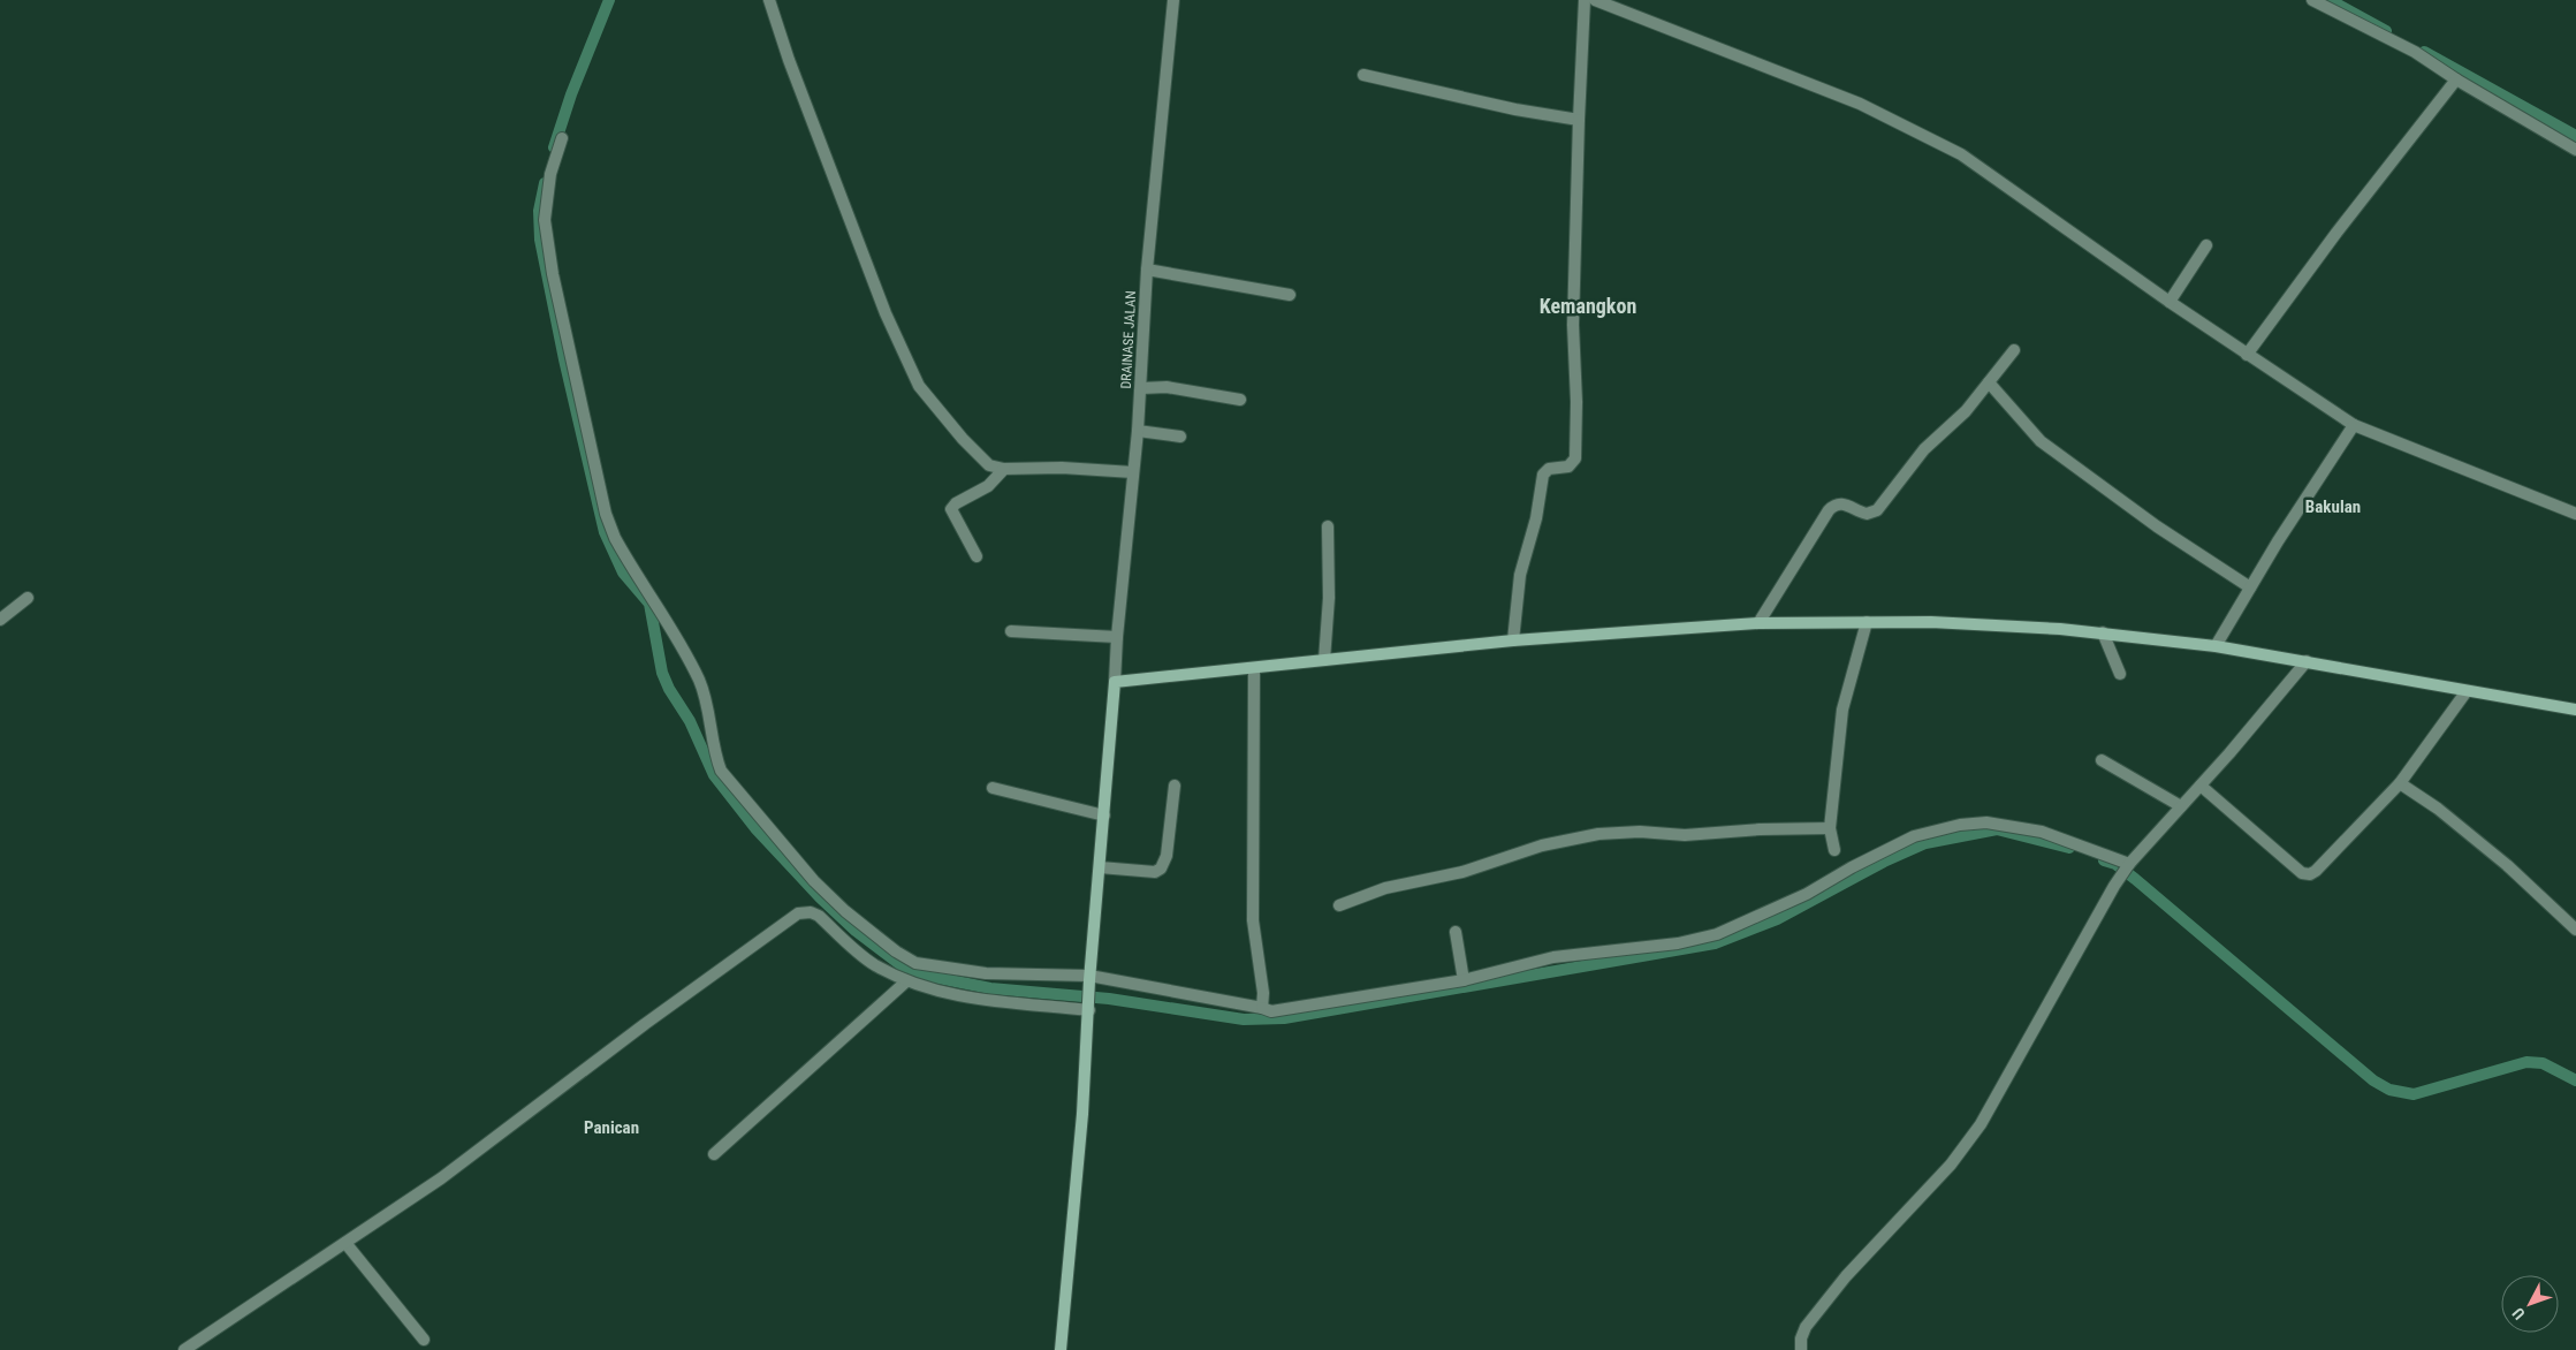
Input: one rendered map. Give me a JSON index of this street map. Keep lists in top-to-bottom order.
{
  "streets": {
    "street": ["DRAINASE JALAN"]
  },
  "districts": ["Kemangkon", "Bakulan", "Panican"],
  "north": "bottom left"
}
